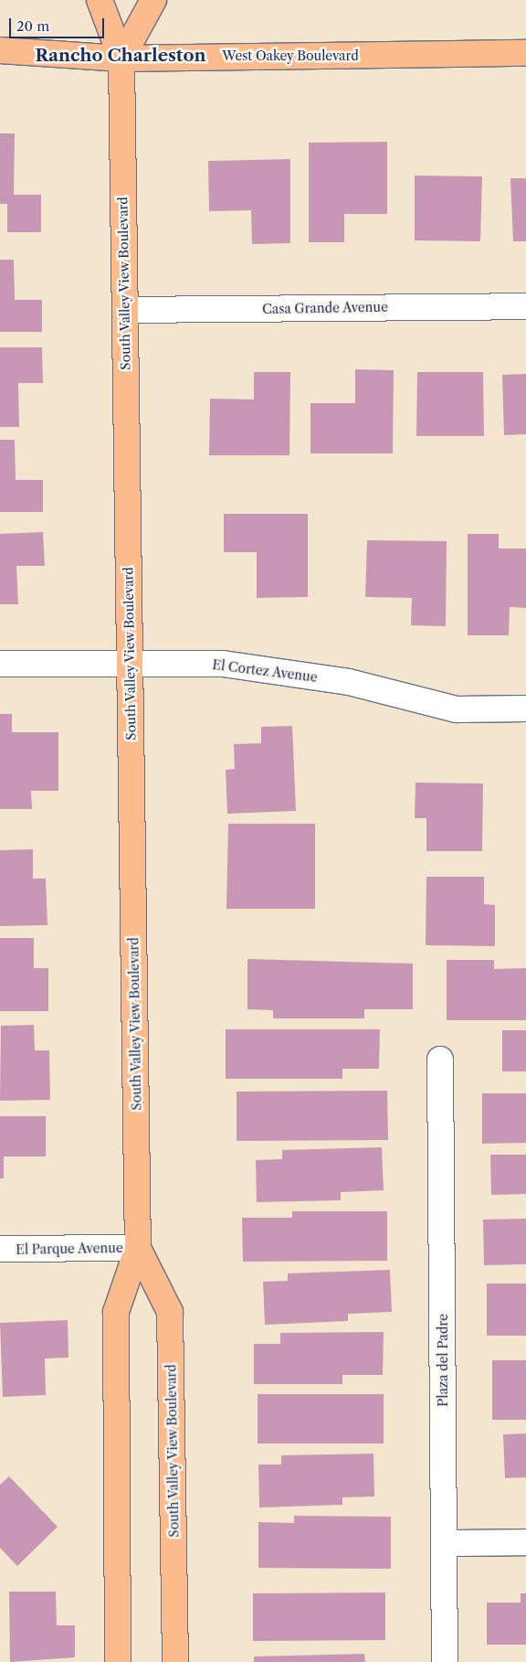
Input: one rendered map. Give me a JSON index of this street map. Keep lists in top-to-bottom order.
{
  "streets": {
    "main road": ["West Oakey Boulevard", "South Valley View Boulevard"],
    "street": [
      "Casa Grande Avenue",
      "El Cortez Avenue",
      "El Parque Avenue",
      "Plaza del Padre"
    ]
  },
  "crossings": [
    ["West Oakey Boulevard", "South Valley View Boulevard"],
    ["South Valley View Boulevard", "Casa Grande Avenue"],
    ["South Valley View Boulevard", "El Cortez Avenue"],
    ["South Valley View Boulevard", "El Parque Avenue"]
  ],
  "districts": ["Rancho Charleston"],
  "scale_bar": "20 m"
}
